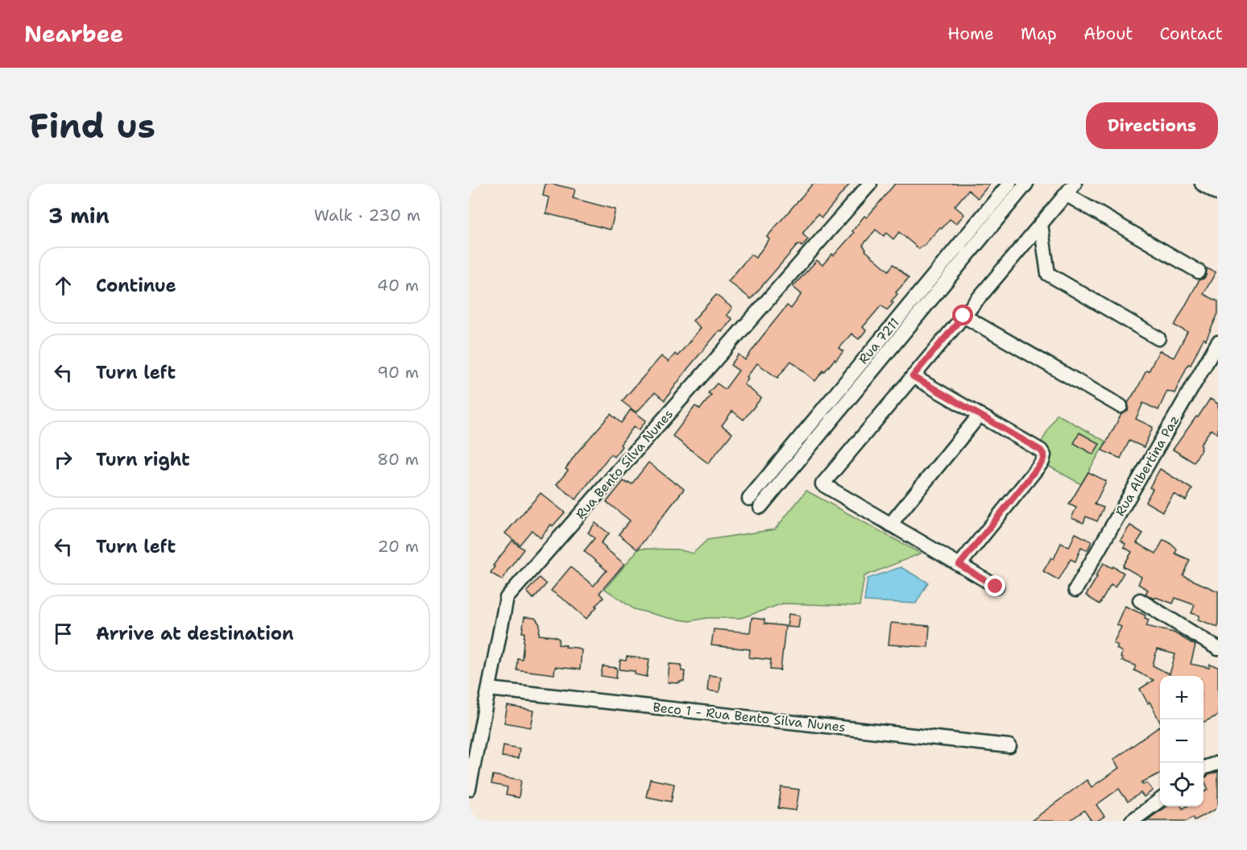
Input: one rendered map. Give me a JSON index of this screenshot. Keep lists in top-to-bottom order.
{
  "streets": {
    "street": [
      "Rua 7211",
      "Rua Bento Silva Nunes",
      "Rua Albertina Paz",
      "Beco 1 - Rua Bento Silva Nunes"
    ]
  },
  "crossings": [
    ["Rua Bento Silva Nunes", "Beco 1 - Rua Bento Silva Nunes"]
  ],
  "page": {
    "header": "Nearbee",
    "nav": [
      "Home",
      "Map",
      "About",
      "Contact"
    ],
    "buttons": "Directions",
    "title": "Find us",
    "heading": ["3 min", "Walk · 230 m"],
    "list": [
      ["Continue", "40 m"],
      ["Turn left", "90 m"],
      ["Turn right", "80 m"],
      ["Turn left", "20 m"],
      "Arrive at destination"
    ],
    "map_buttons": ["+", "−"]
  }
}
